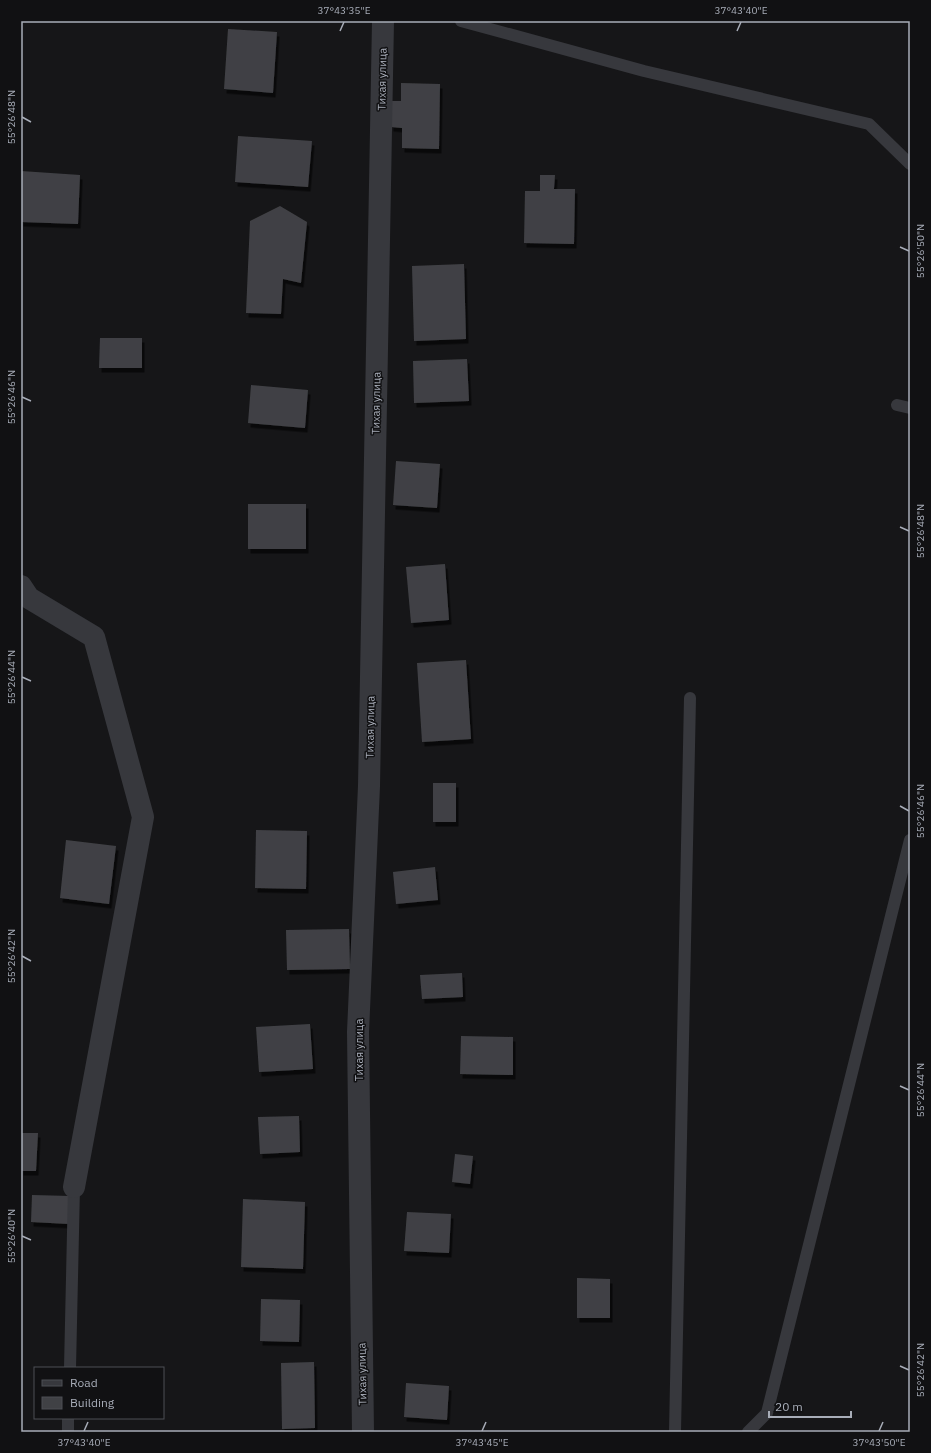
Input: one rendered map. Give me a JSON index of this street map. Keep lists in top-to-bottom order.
{
  "streets": {
    "street": ["Тихая улица"]
  },
  "legend": ["Road", "Building"],
  "scale_bar": "20 m",
  "coordinates": [
    "37°43'35\"E",
    "37°43'40\"E",
    "55°26'48\"N",
    "55°26'50\"N",
    "55°26'46\"N",
    "55°26'44\"N",
    "55°26'42\"N",
    "55°26'40\"N",
    "37°43'45\"E",
    "37°43'50\"E"
  ]
}
